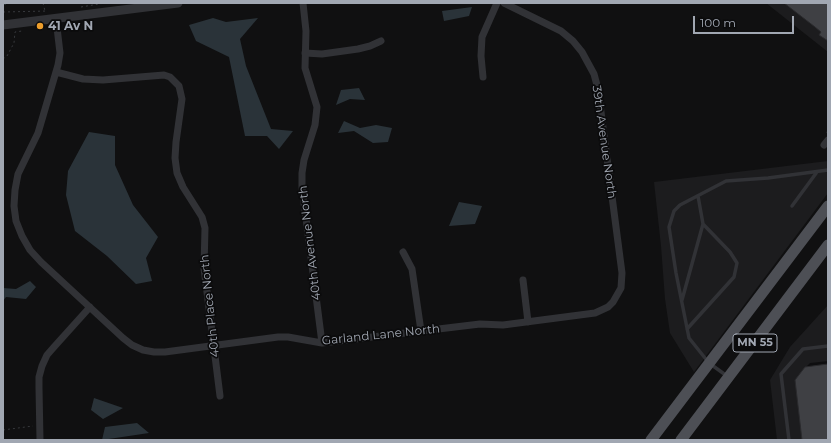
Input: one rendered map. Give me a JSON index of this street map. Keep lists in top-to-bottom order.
{
  "streets": {
    "main road": ["MN 55"],
    "street": [
      "39th Avenue North",
      "40th Avenue North",
      "40th Place North",
      "Garland Lane North"
    ]
  },
  "crossings": [
    ["39th Avenue North", "Garland Lane North"],
    ["40th Avenue North", "Garland Lane North"],
    ["40th Place North", "Garland Lane North"]
  ],
  "places": ["41 Av N"],
  "scale_bar": "100 m"
}
